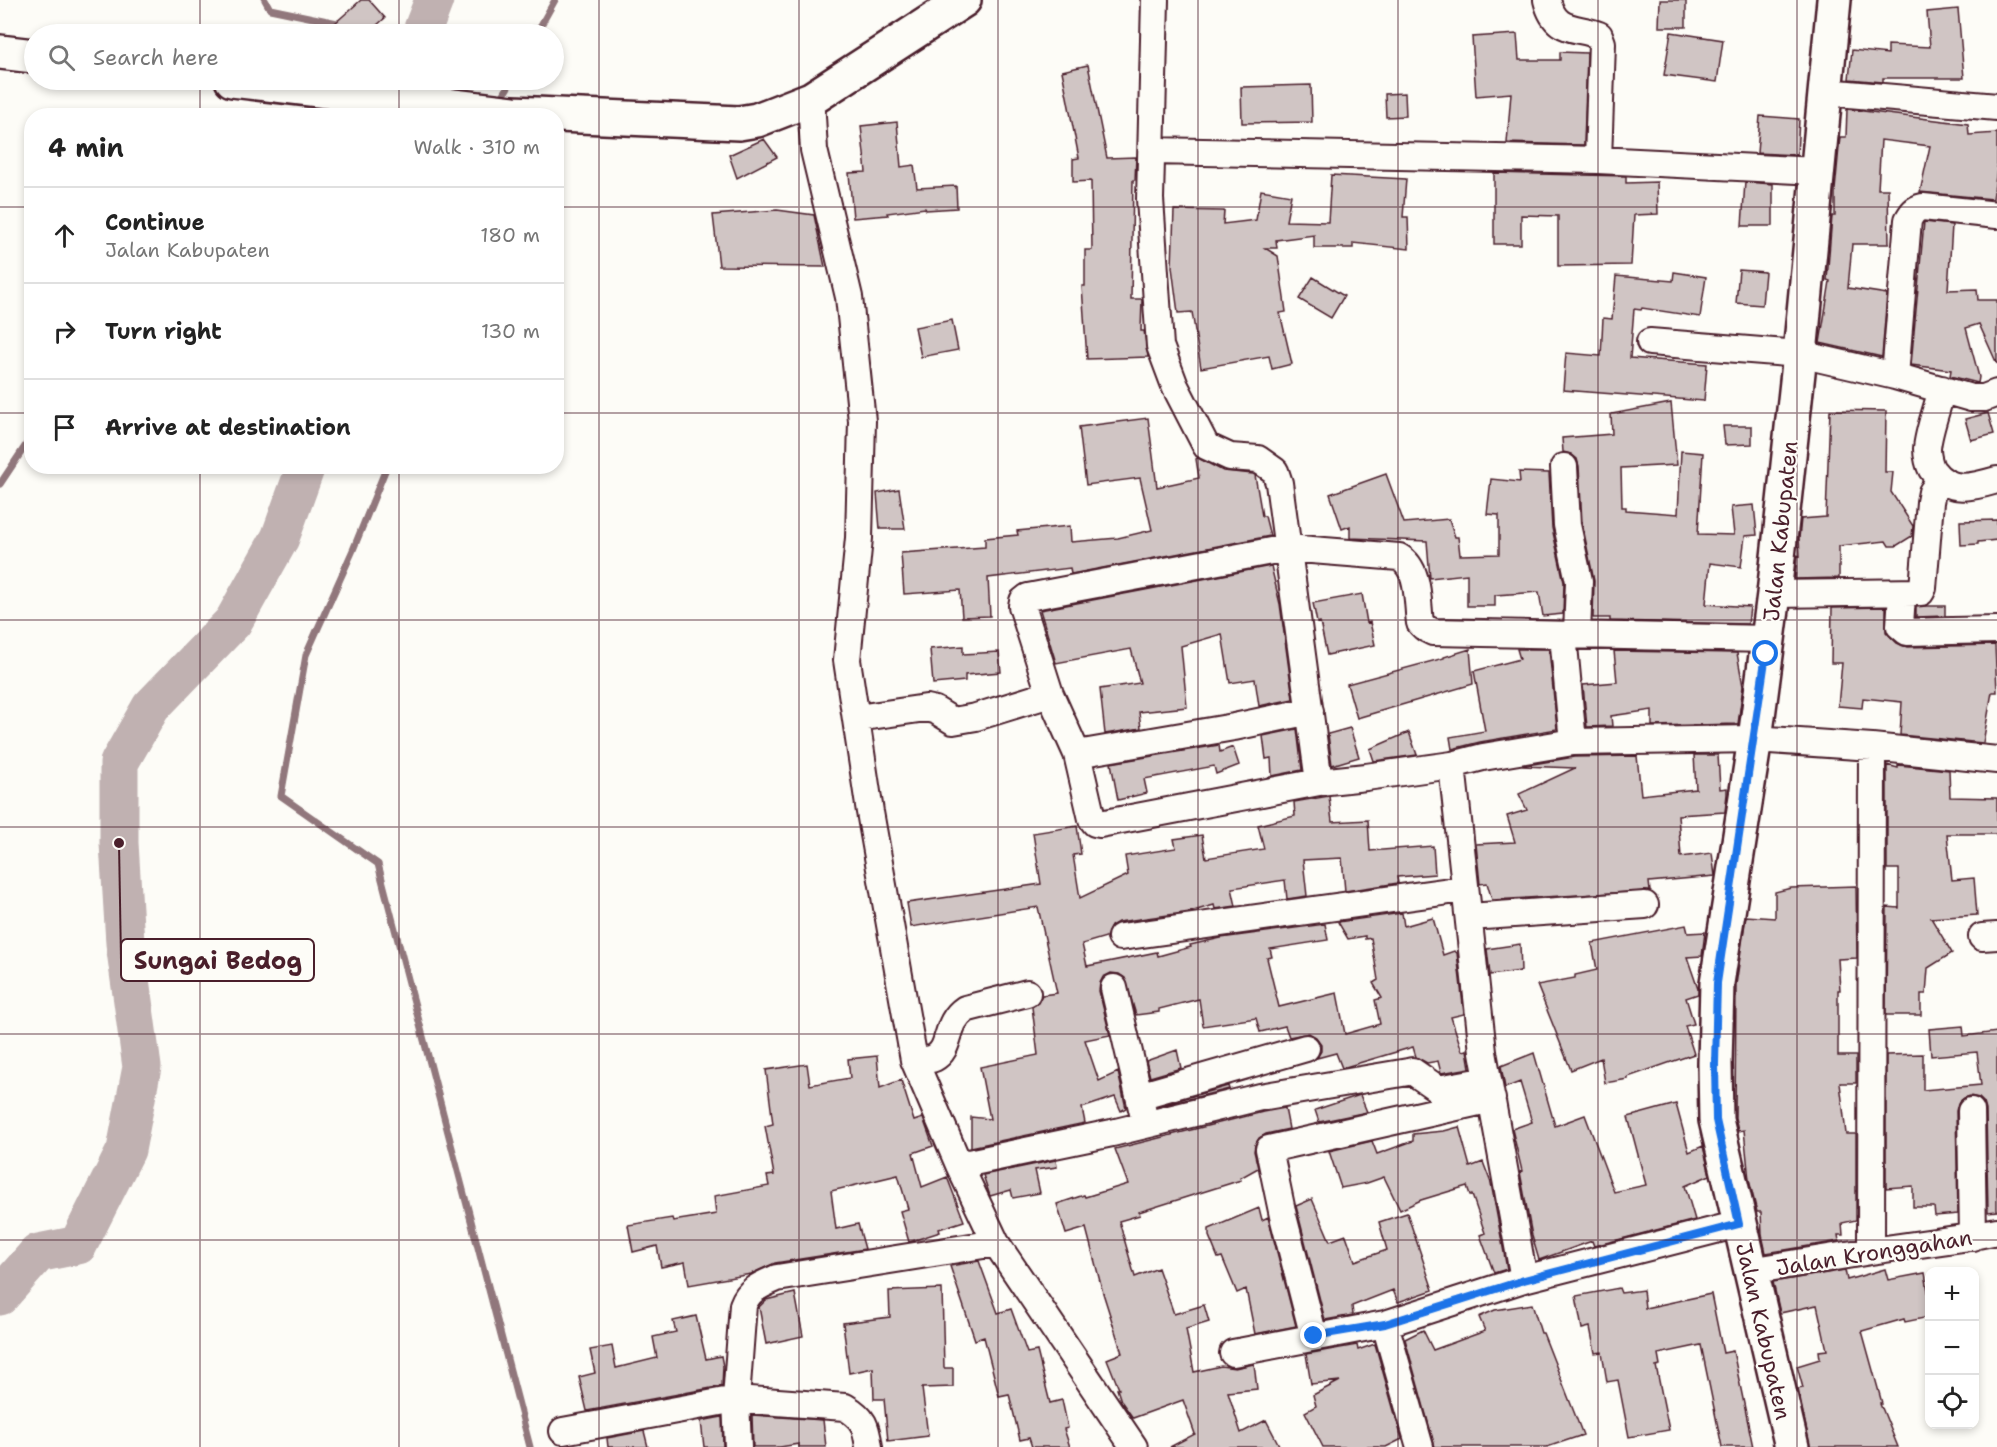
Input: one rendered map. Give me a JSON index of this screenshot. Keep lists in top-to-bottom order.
{
  "streets": {
    "main road": ["Jalan Kabupaten"],
    "street": ["Jalan Kronggahan"]
  },
  "crossings": [
    ["Jalan Kabupaten", "Jalan Kronggahan"]
  ],
  "places": ["Sungai Bedog"],
  "page": {
    "search": "Search here",
    "heading": ["4 min", "Walk · 310 m"],
    "list": [
      ["Continue", "Jalan Kabupaten", "180 m"],
      ["Turn right", "130 m"],
      "Arrive at destination"
    ],
    "map_buttons": ["+", "−"]
  }
}
